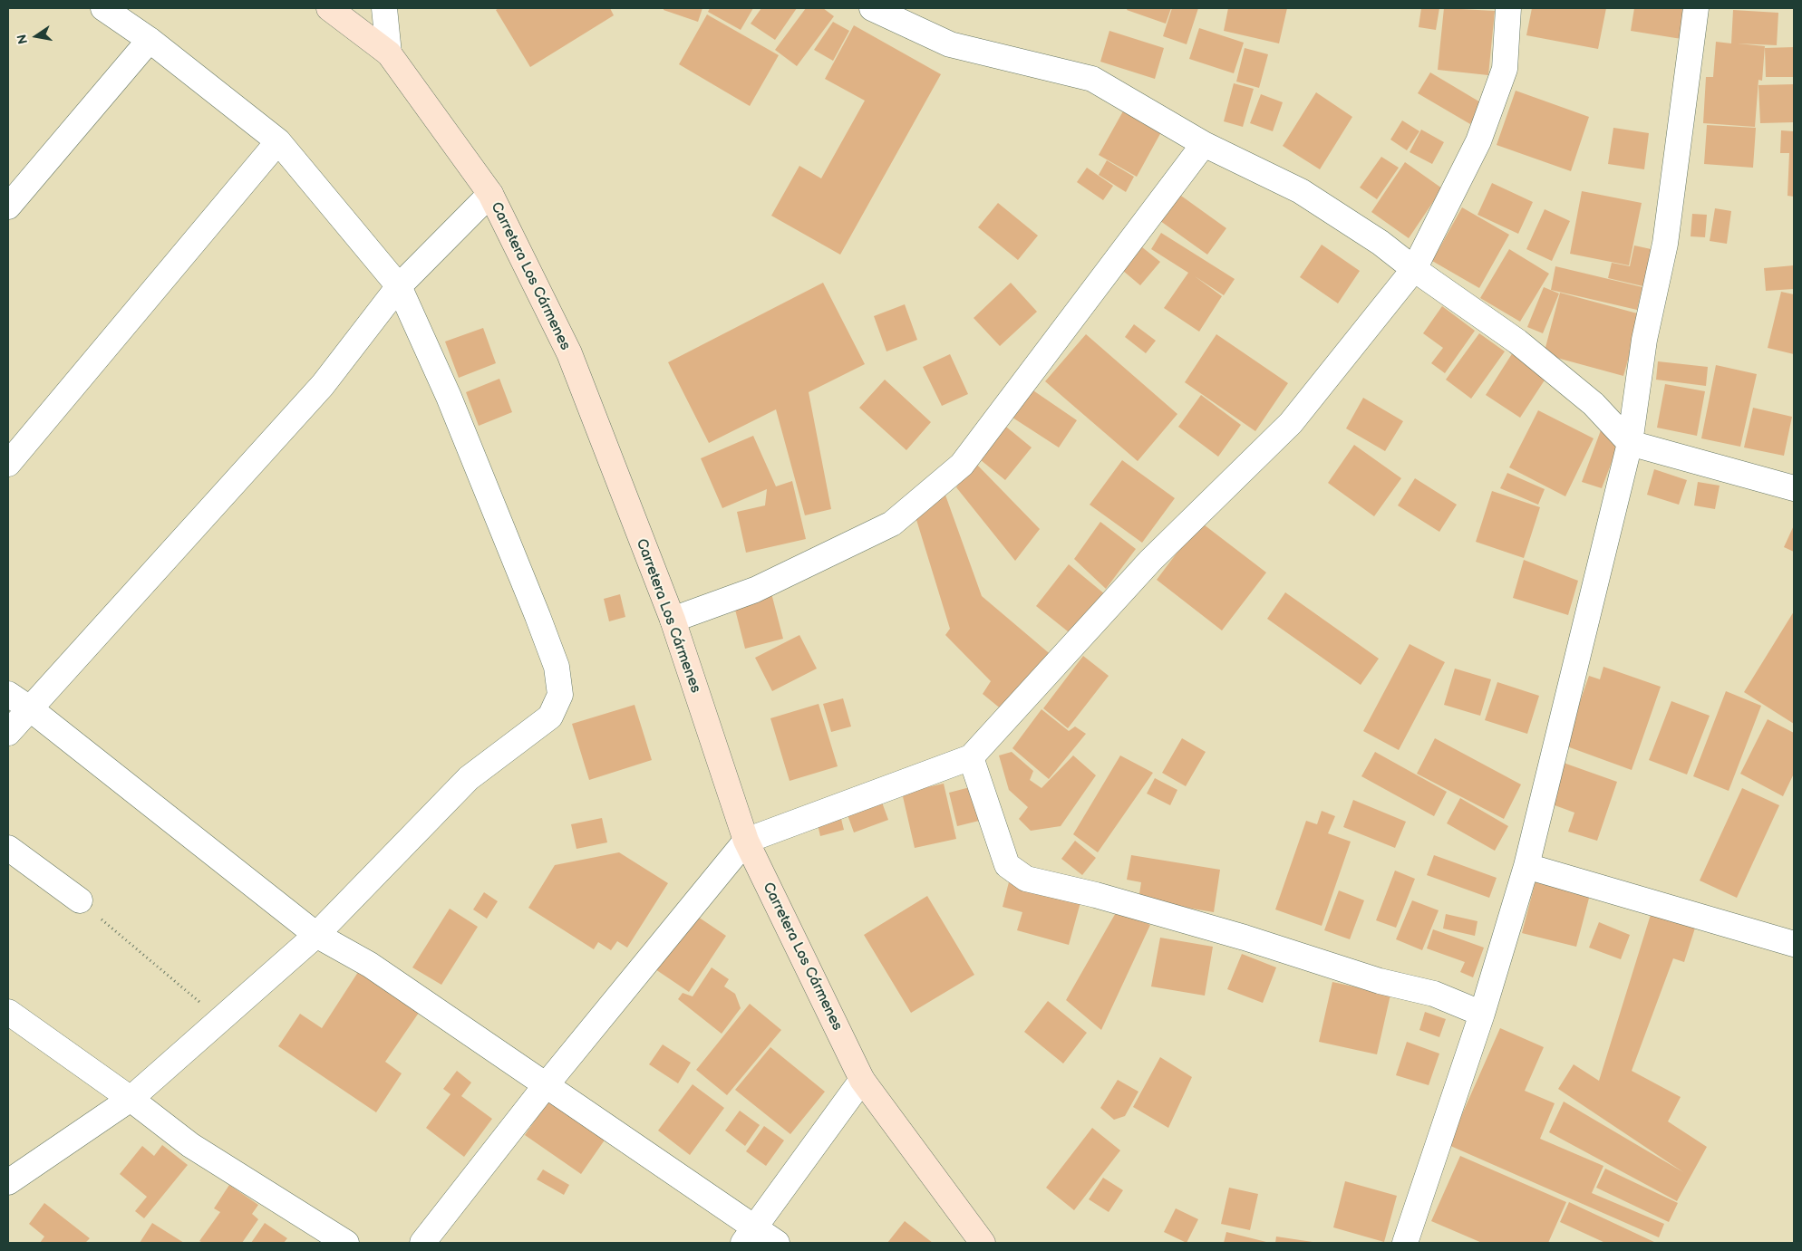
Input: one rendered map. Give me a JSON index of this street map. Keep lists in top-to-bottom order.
{
  "streets": {
    "main road": ["Carretera Los Cármenes"]
  },
  "north": "left"
}
